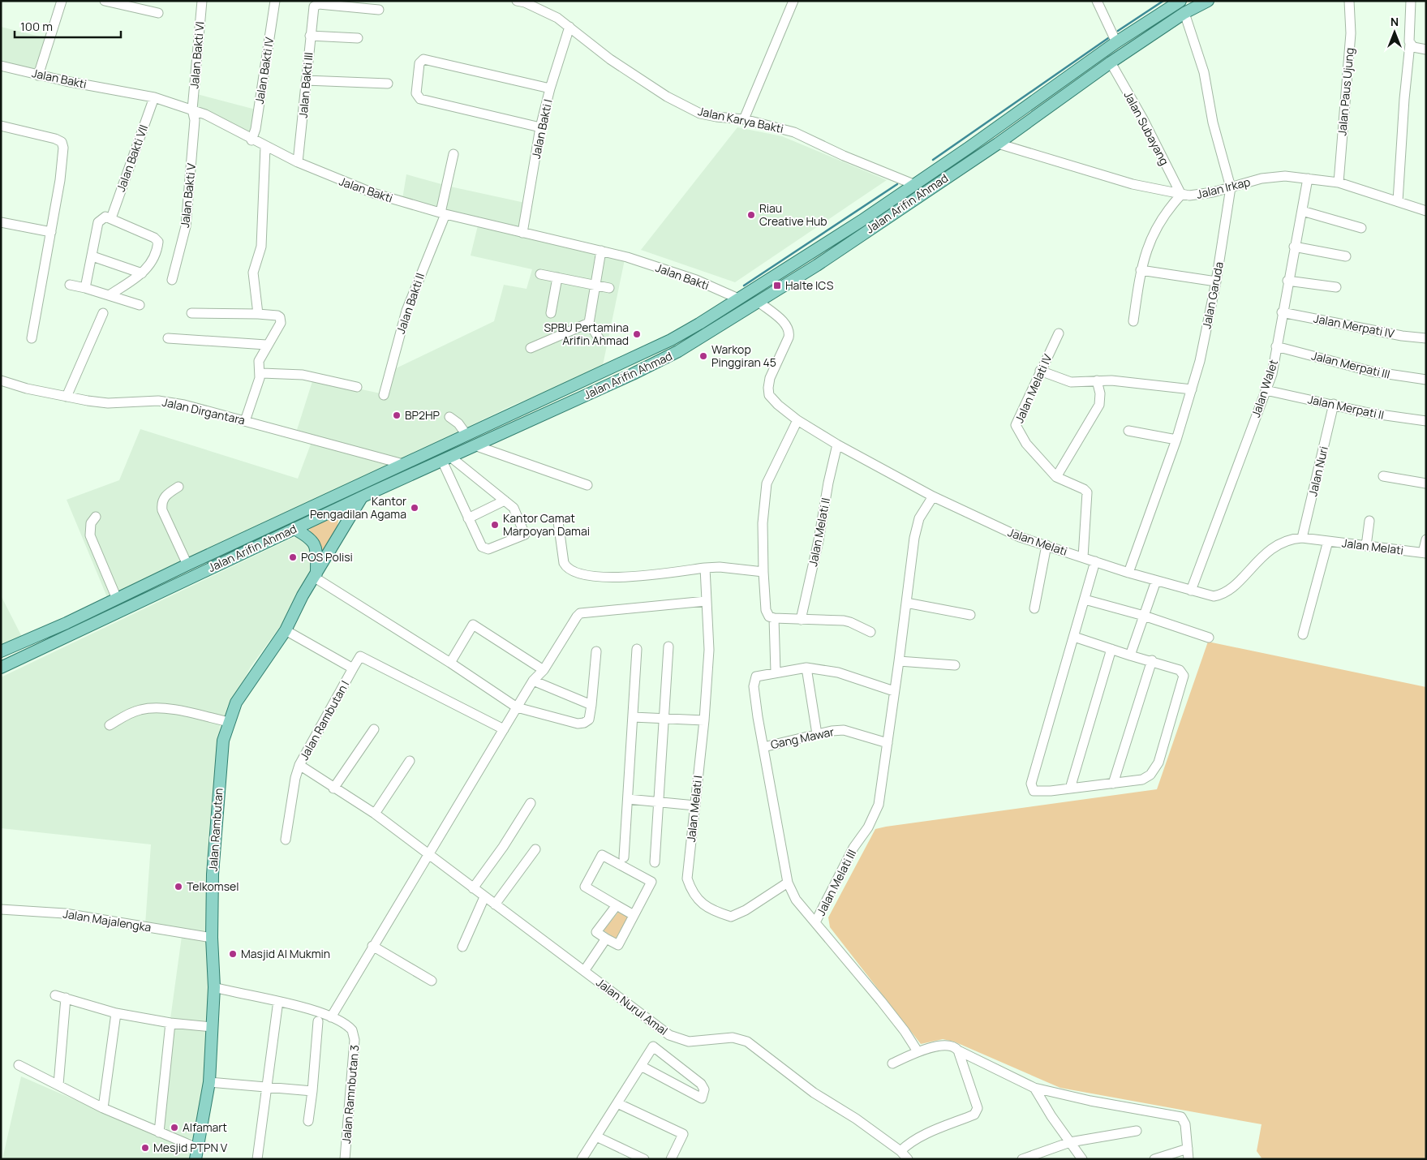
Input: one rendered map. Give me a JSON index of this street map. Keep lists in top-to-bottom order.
{
  "streets": {
    "main road": ["Jalan Arifin Ahmad", "Jalan Rambutan"],
    "street": [
      "Jalan Bakti VI",
      "Jalan Bakti IV",
      "Jalan Bakti",
      "Jalan Bakti III",
      "Jalan Paus Ujung",
      "Jalan Karya Bakti",
      "Jalan Subayang",
      "Jalan Bakti I",
      "Jalan Bakti VII",
      "Jalan Irkap",
      "Jalan Bakti V",
      "Jalan Garuda",
      "Jalan Bakti II",
      "Jalan Merpati IV",
      "Jalan Merpati III",
      "Jalan Melati IV",
      "Jalan Walet",
      "Jalan Merpati II",
      "Jalan Dirgantara",
      "Jalan Nuri",
      "Jalan Melati II",
      "Jalan Melati",
      "Jalan Rambutan I",
      "Gang Mawar",
      "Jalan Melati I",
      "Jalan Melati III",
      "Jalan Majalengka",
      "Jalan Nurul Amal",
      "Jalan Ramnbutan 3"
    ]
  },
  "crossings": [
    ["Jalan Bakti VI", "Jalan Bakti"],
    ["Jalan Bakti VI", "Jalan Bakti V"],
    ["Jalan Bakti IV", "Jalan Bakti"],
    ["Jalan Bakti", "Jalan Bakti III"],
    ["Jalan Bakti", "Jalan Bakti I"],
    ["Jalan Bakti", "Jalan Bakti VII"],
    ["Jalan Bakti", "Jalan Bakti V"],
    ["Jalan Bakti", "Jalan Arifin Ahmad"],
    ["Jalan Bakti", "Jalan Bakti II"],
    ["Jalan Paus Ujung", "Jalan Irkap"],
    ["Jalan Karya Bakti", "Jalan Bakti I"],
    ["Jalan Karya Bakti", "Jalan Arifin Ahmad"],
    ["Jalan Subayang", "Jalan Irkap"],
    ["Jalan Subayang", "Jalan Arifin Ahmad"],
    ["Jalan Irkap", "Jalan Arifin Ahmad"],
    ["Jalan Irkap", "Jalan Garuda"],
    ["Jalan Irkap", "Jalan Walet"],
    ["Jalan Arifin Ahmad", "Jalan Garuda"],
    ["Jalan Arifin Ahmad", "Jalan Dirgantara"],
    ["Jalan Arifin Ahmad", "Jalan Melati"],
    ["Jalan Arifin Ahmad", "Jalan Rambutan"],
    ["Jalan Garuda", "Jalan Melati"],
    ["Jalan Merpati IV", "Jalan Walet"],
    ["Jalan Merpati III", "Jalan Walet"],
    ["Jalan Melati IV", "Jalan Melati"],
    ["Jalan Walet", "Jalan Merpati II"],
    ["Jalan Walet", "Jalan Melati"],
    ["Jalan Merpati II", "Jalan Nuri"],
    ["Jalan Nuri", "Jalan Melati"],
    ["Jalan Melati II", "Jalan Melati"],
    ["Jalan Melati", "Jalan Melati III"],
    ["Jalan Rambutan I", "Jalan Rambutan"],
    ["Jalan Rambutan I", "Jalan Nurul Amal"],
    ["Gang Mawar", "Jalan Melati III"],
    ["Jalan Rambutan", "Jalan Majalengka"],
    ["Jalan Rambutan", "Jalan Ramnbutan 3"]
  ],
  "places": {
    "other": [
      "Riau Creative Hub",
      "SPBU Pertamina Arifin Ahmad",
      "Warkop Pinggiran 45",
      "BP2HP",
      "Kantor Pengadilan Agama",
      "Kantor Camat Marpoyan Damai",
      "POS Polisi",
      "Telkomsel",
      "Masjid Al Mukmin",
      "Alfamart",
      "Mesjid PTPN V"
    ],
    "transit": ["Halte ICS"]
  },
  "scale_bar": "100 m",
  "north": "top"
}
